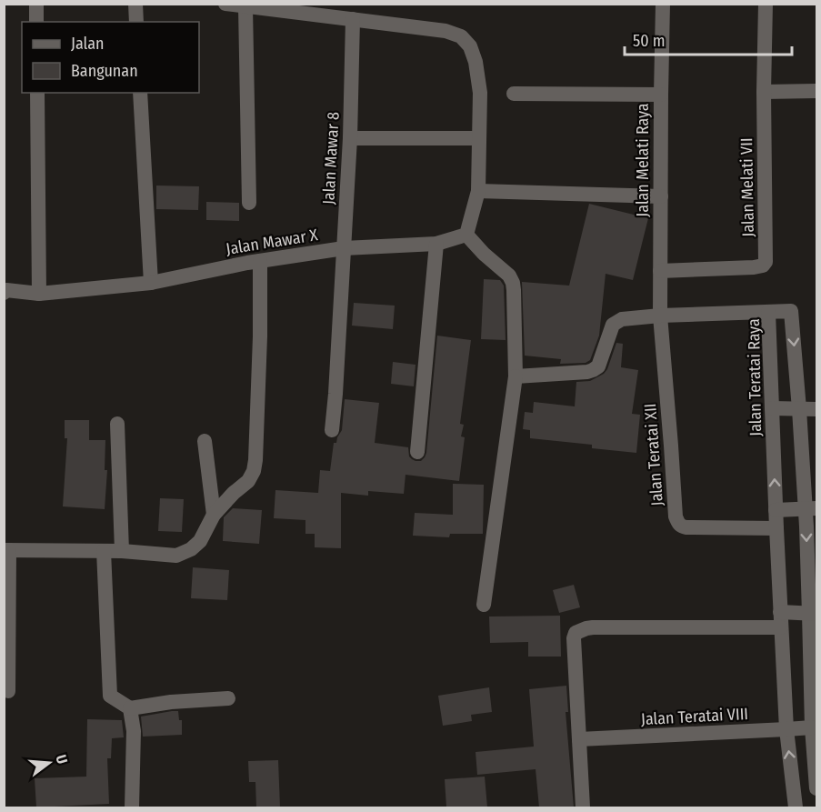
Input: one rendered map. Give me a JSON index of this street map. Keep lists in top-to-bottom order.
{
  "streets": {
    "street": [
      "Jalan Mawar 8",
      "Jalan Melati Raya",
      "Jalan Melati VII",
      "Jalan Mawar X",
      "Jalan Teratai Raya",
      "Jalan Teratai XII",
      "Jalan Teratai VIII"
    ]
  },
  "crossings": [
    ["Jalan Mawar 8", "Jalan Mawar X"],
    ["Jalan Melati Raya", "Jalan Melati VII"],
    ["Jalan Melati Raya", "Jalan Teratai XII"],
    ["Jalan Teratai Raya", "Jalan Teratai XII"],
    ["Jalan Teratai Raya", "Jalan Teratai VIII"]
  ],
  "legend": ["Jalan", "Bangunan"],
  "scale_bar": "50 m",
  "north": "right"
}
